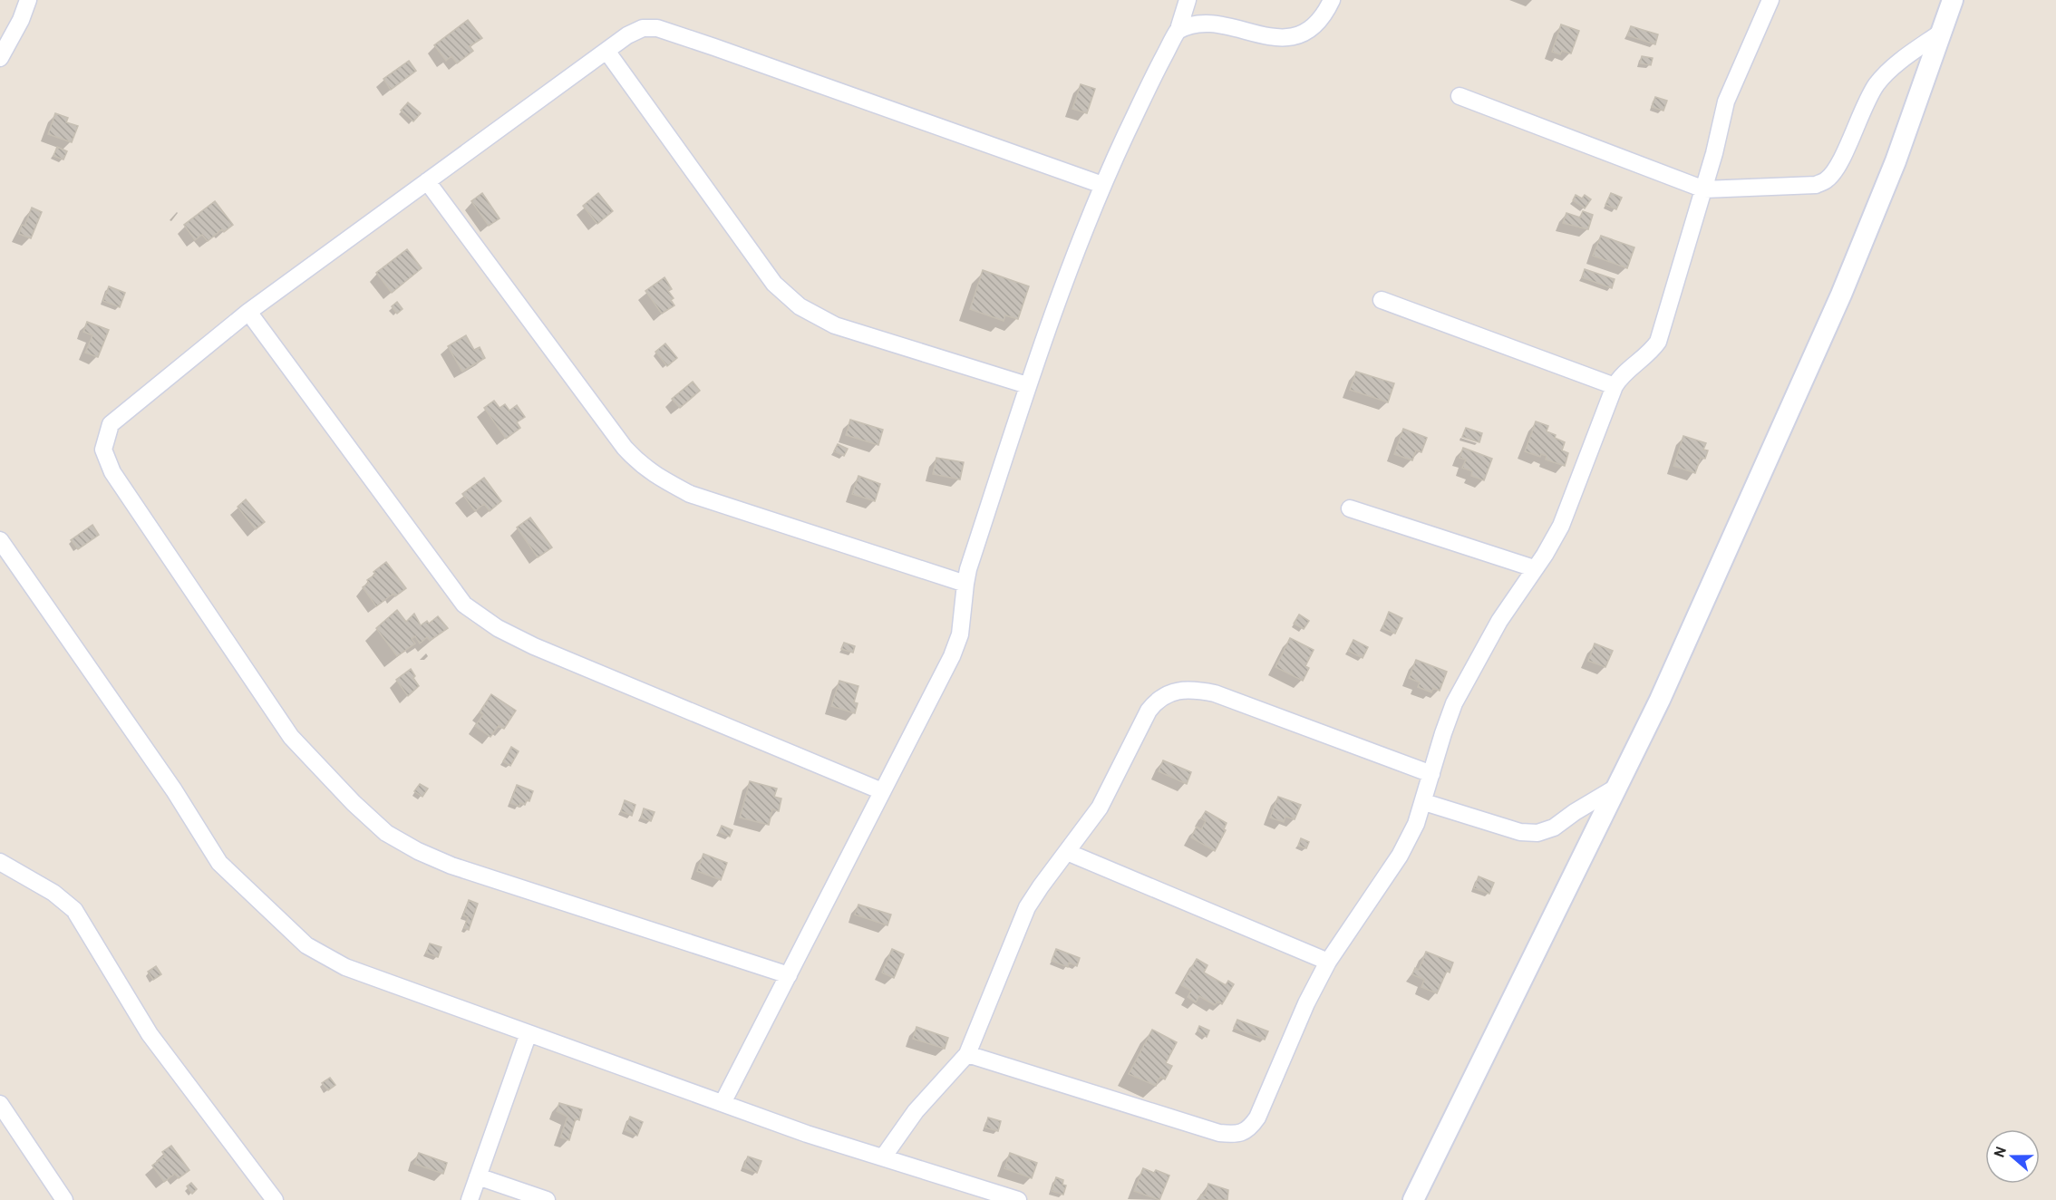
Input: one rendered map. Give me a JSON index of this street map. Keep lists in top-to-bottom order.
{
  "north": "left"
}
